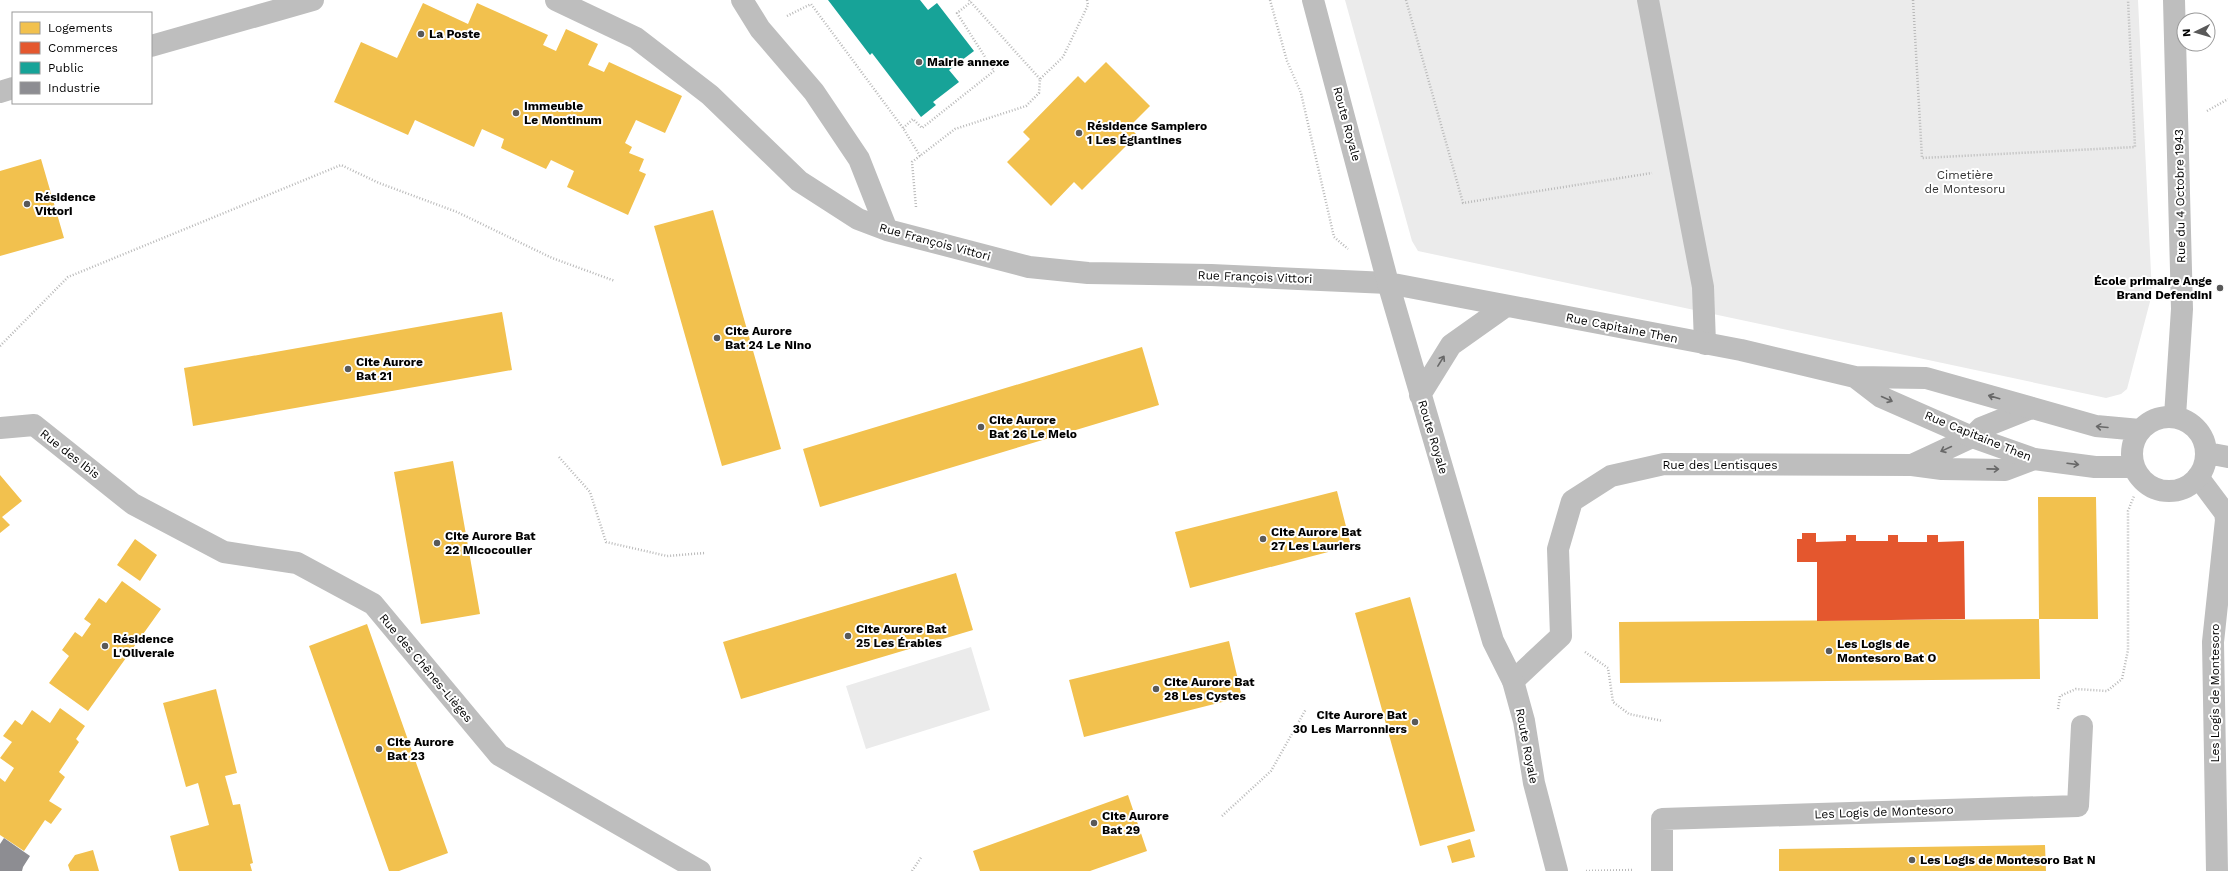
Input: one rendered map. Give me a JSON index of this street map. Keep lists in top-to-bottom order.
{
  "streets": {
    "street": [
      "Route Royale",
      "Rue du 4 Octobre 1943",
      "Rue François Vittori",
      "Rue Capitaine Then",
      "Rue des Ibis",
      "Rue des Lentisques",
      "Rue des Chênes-Lièges",
      "Les Logis de Montesoro"
    ]
  },
  "crossings": [
    ["Route Royale", "Rue François Vittori"],
    ["Route Royale", "Rue Capitaine Then"],
    ["Route Royale", "Rue des Lentisques"],
    ["Rue du 4 Octobre 1943", "Rue Capitaine Then"],
    ["Rue du 4 Octobre 1943", "Les Logis de Montesoro"],
    ["Rue François Vittori", "Rue Capitaine Then"],
    ["Rue Capitaine Then", "Rue des Lentisques"],
    ["Rue Capitaine Then", "Les Logis de Montesoro"],
    ["Rue des Ibis", "Rue des Chênes-Lièges"]
  ],
  "parks": ["Cimetière de Montesoru"],
  "places": [
    "La Poste",
    "Mairie annexe",
    "Immeuble Le Montinum",
    "Résidence Sampiero 1 Les Églantines",
    "Résidence Vittori",
    "École primaire Ange Brand Defendini",
    "Cite Aurore Bat 24 Le Nino",
    "Cite Aurore Bat 21",
    "Cite Aurore Bat 26 Le Melo",
    "Cite Aurore Bat 27 Les Lauriers",
    "Cite Aurore Bat 22 Micocoulier",
    "Cite Aurore Bat 25 Les Érables",
    "Résidence L'Oliveraie",
    "Les Logis de Montesoro Bat O",
    "Cite Aurore Bat 28 Les Cystes",
    "Cite Aurore Bat 30 Les Marronniers",
    "Cite Aurore Bat 23",
    "Cite Aurore Bat 29",
    "Les Logis de Montesoro Bat N"
  ],
  "legend": [
    "Logements",
    "Commerces",
    "Public",
    "Industrie"
  ],
  "north": "left"
}
